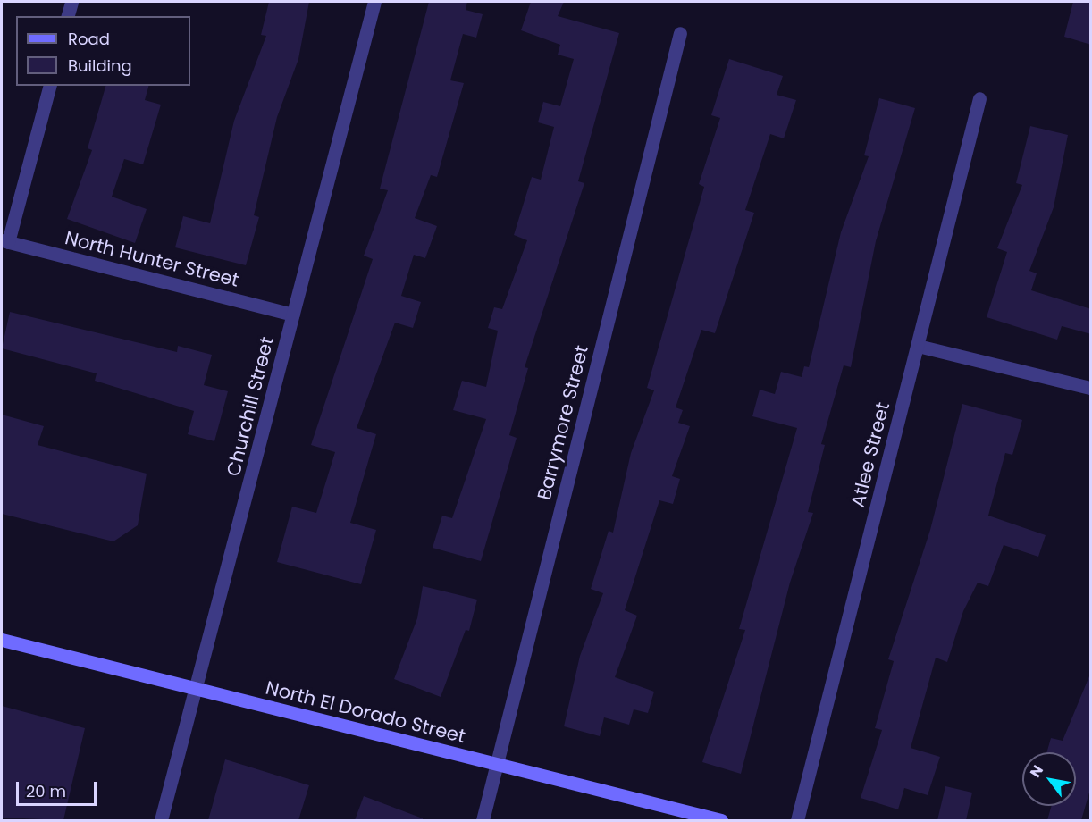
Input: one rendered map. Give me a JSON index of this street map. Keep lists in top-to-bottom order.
{
  "streets": {
    "main road": ["North El Dorado Street"],
    "street": [
      "North Hunter Street",
      "Churchill Street",
      "Barrymore Street",
      "Atlee Street"
    ]
  },
  "crossings": [
    ["North Hunter Street", "Churchill Street"],
    ["Churchill Street", "North El Dorado Street"],
    ["Barrymore Street", "North El Dorado Street"]
  ],
  "legend": ["Road", "Building"],
  "scale_bar": "20 m",
  "north": "top left"
}
